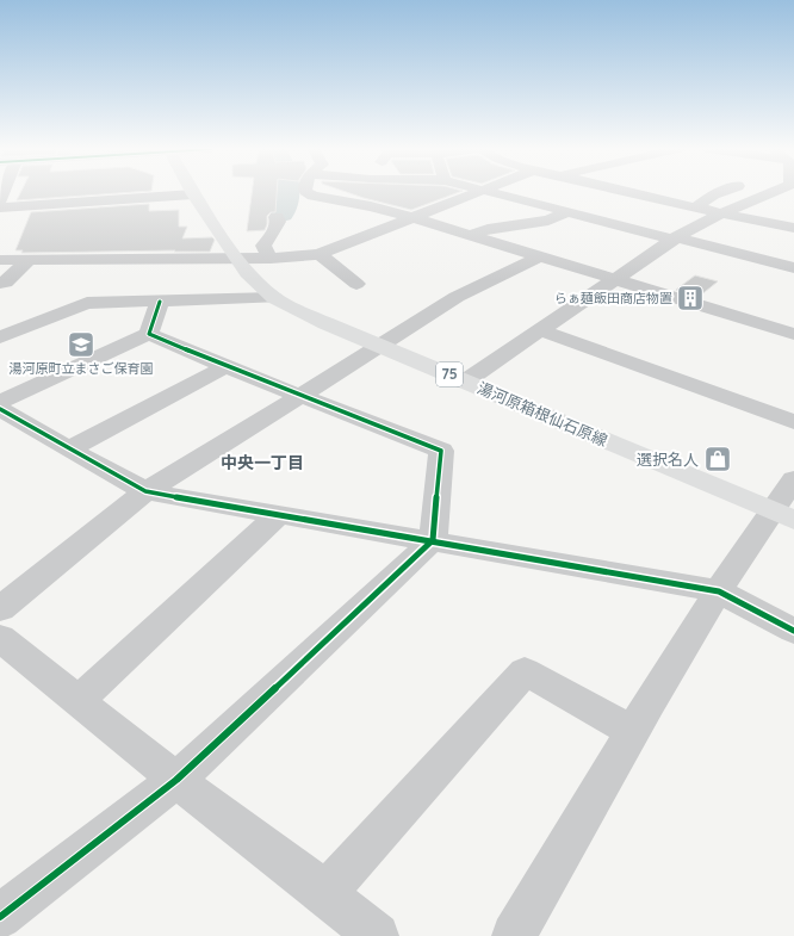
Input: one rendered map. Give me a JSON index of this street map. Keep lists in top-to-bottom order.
{
  "streets": {
    "main road": ["75", "湯河原箱根仙石原線"]
  },
  "districts": ["中央一丁目"],
  "places": {
    "building": ["らぁ麺飯田商店物置"],
    "school or university": ["湯河原町立まさご保育園"],
    "shop": ["選択名人"]
  }
}
